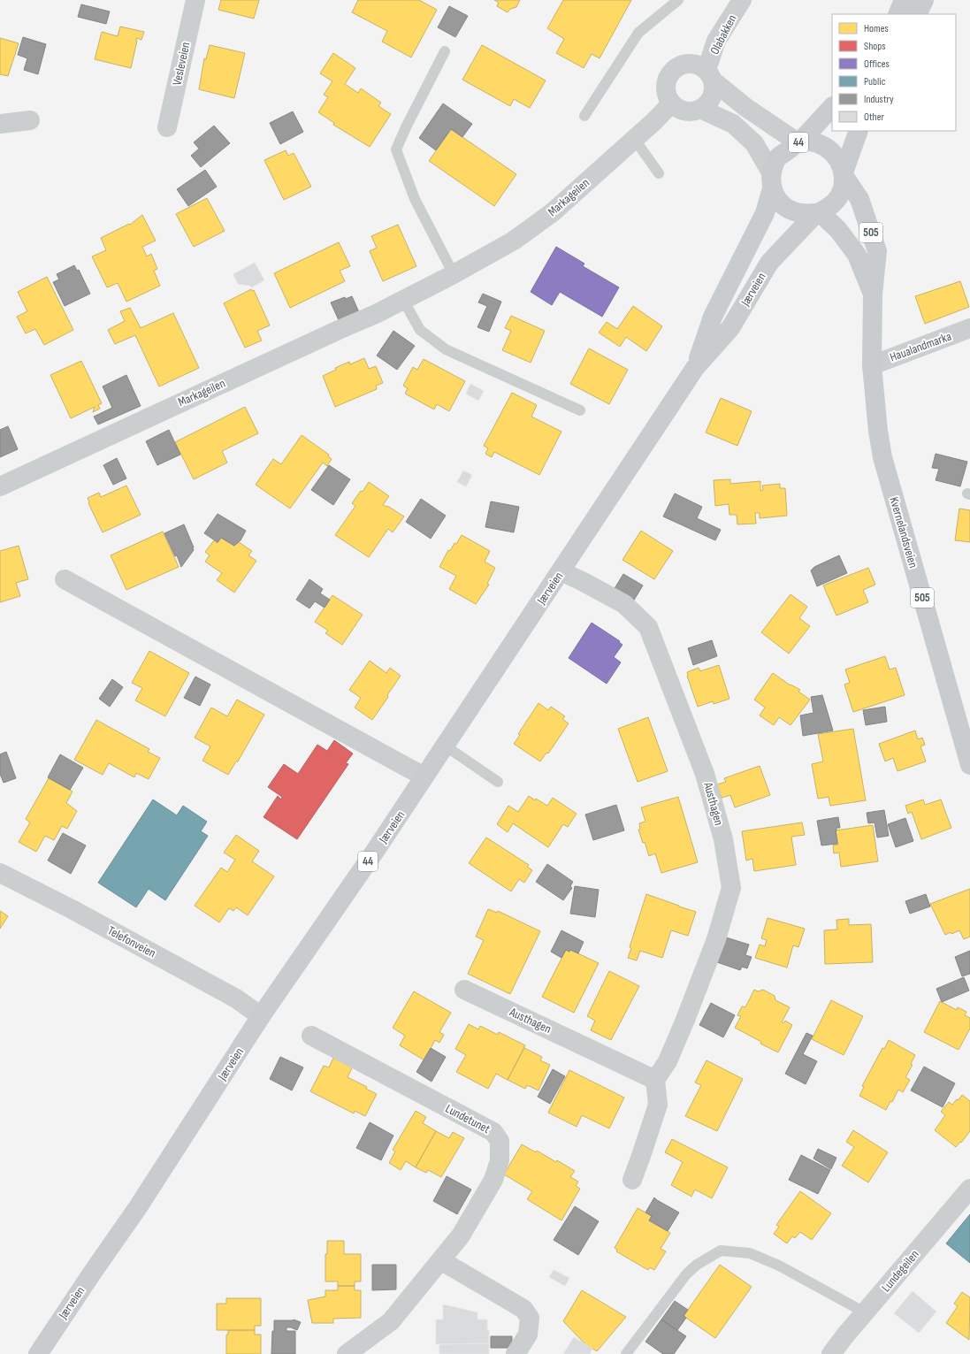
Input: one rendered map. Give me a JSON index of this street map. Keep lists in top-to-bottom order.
{
  "streets": {
    "main road": [
      "44",
      "505",
      "Jærveien",
      "Kvernelandsveien"
    ],
    "street": [
      "Olabakken",
      "Vesleveien",
      "Markageilen",
      "Haualandmarka",
      "Austhagen",
      "Telefonveien",
      "Lundetunet",
      "Lundegeilen"
    ]
  },
  "crossings": [
    ["Olabakken", "Markageilen"],
    ["44", "Jærveien"],
    ["44", "Kvernelandsveien"],
    ["Jærveien", "Kvernelandsveien"],
    ["Jærveien", "Austhagen"],
    ["Jærveien", "Telefonveien"],
    ["Haualandmarka", "Kvernelandsveien"]
  ],
  "legend": [
    "Homes",
    "Shops",
    "Offices",
    "Public",
    "Industry",
    "Other"
  ]
}
